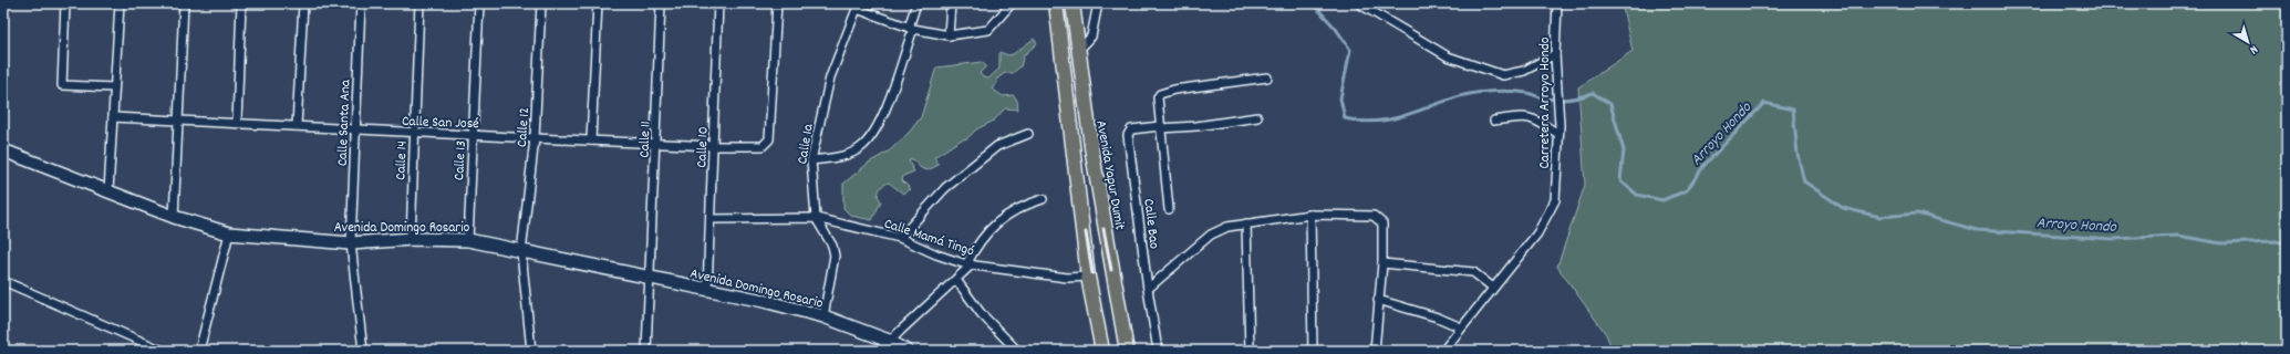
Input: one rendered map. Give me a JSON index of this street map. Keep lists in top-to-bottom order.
{
  "streets": {
    "main road": ["Avenida Yapur Dumit", "Avenida Domingo Rosario"],
    "street": [
      "Carretera Arroyo Hondo",
      "Calle San José",
      "Calle Santa Ana",
      "Calle 12",
      "Calle 11",
      "Calle 1a",
      "Calle 10",
      "Calle 14",
      "Calle 13",
      "Calle Bao",
      "Calle Mamá Tingó"
    ]
  },
  "crossings": [
    ["Calle San José", "Calle Santa Ana"],
    ["Calle San José", "Calle 12"],
    ["Calle San José", "Calle 11"],
    ["Calle San José", "Calle 10"],
    ["Calle San José", "Calle 14"],
    ["Calle San José", "Calle 13"],
    ["Calle Santa Ana", "Avenida Domingo Rosario"],
    ["Calle 12", "Avenida Domingo Rosario"],
    ["Calle 11", "Avenida Domingo Rosario"],
    ["Calle 1a", "Avenida Domingo Rosario"],
    ["Calle 1a", "Calle Mamá Tingó"],
    ["Calle 10", "Avenida Domingo Rosario"],
    ["Calle 10", "Calle Mamá Tingó"],
    ["Calle 14", "Avenida Domingo Rosario"],
    ["Calle 13", "Avenida Domingo Rosario"]
  ],
  "water": ["Arroyo Hondo"],
  "north": "bottom right"
}
